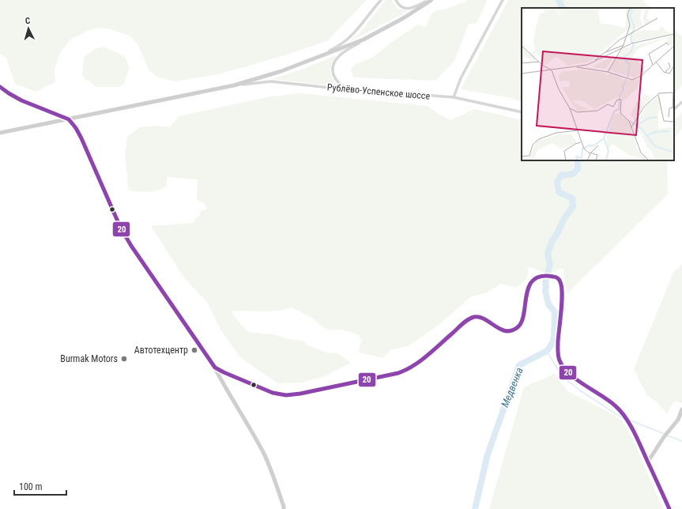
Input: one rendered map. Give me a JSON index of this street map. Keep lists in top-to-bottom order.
{
  "streets": {
    "main road": ["Рублёво-Успенское шоссе"]
  },
  "water": ["Медвенка"],
  "places": ["Автотехцентр", "Burmak Motors"],
  "lines": ["transit line 20"],
  "scale_bar": "100 m",
  "north": "top"
}
